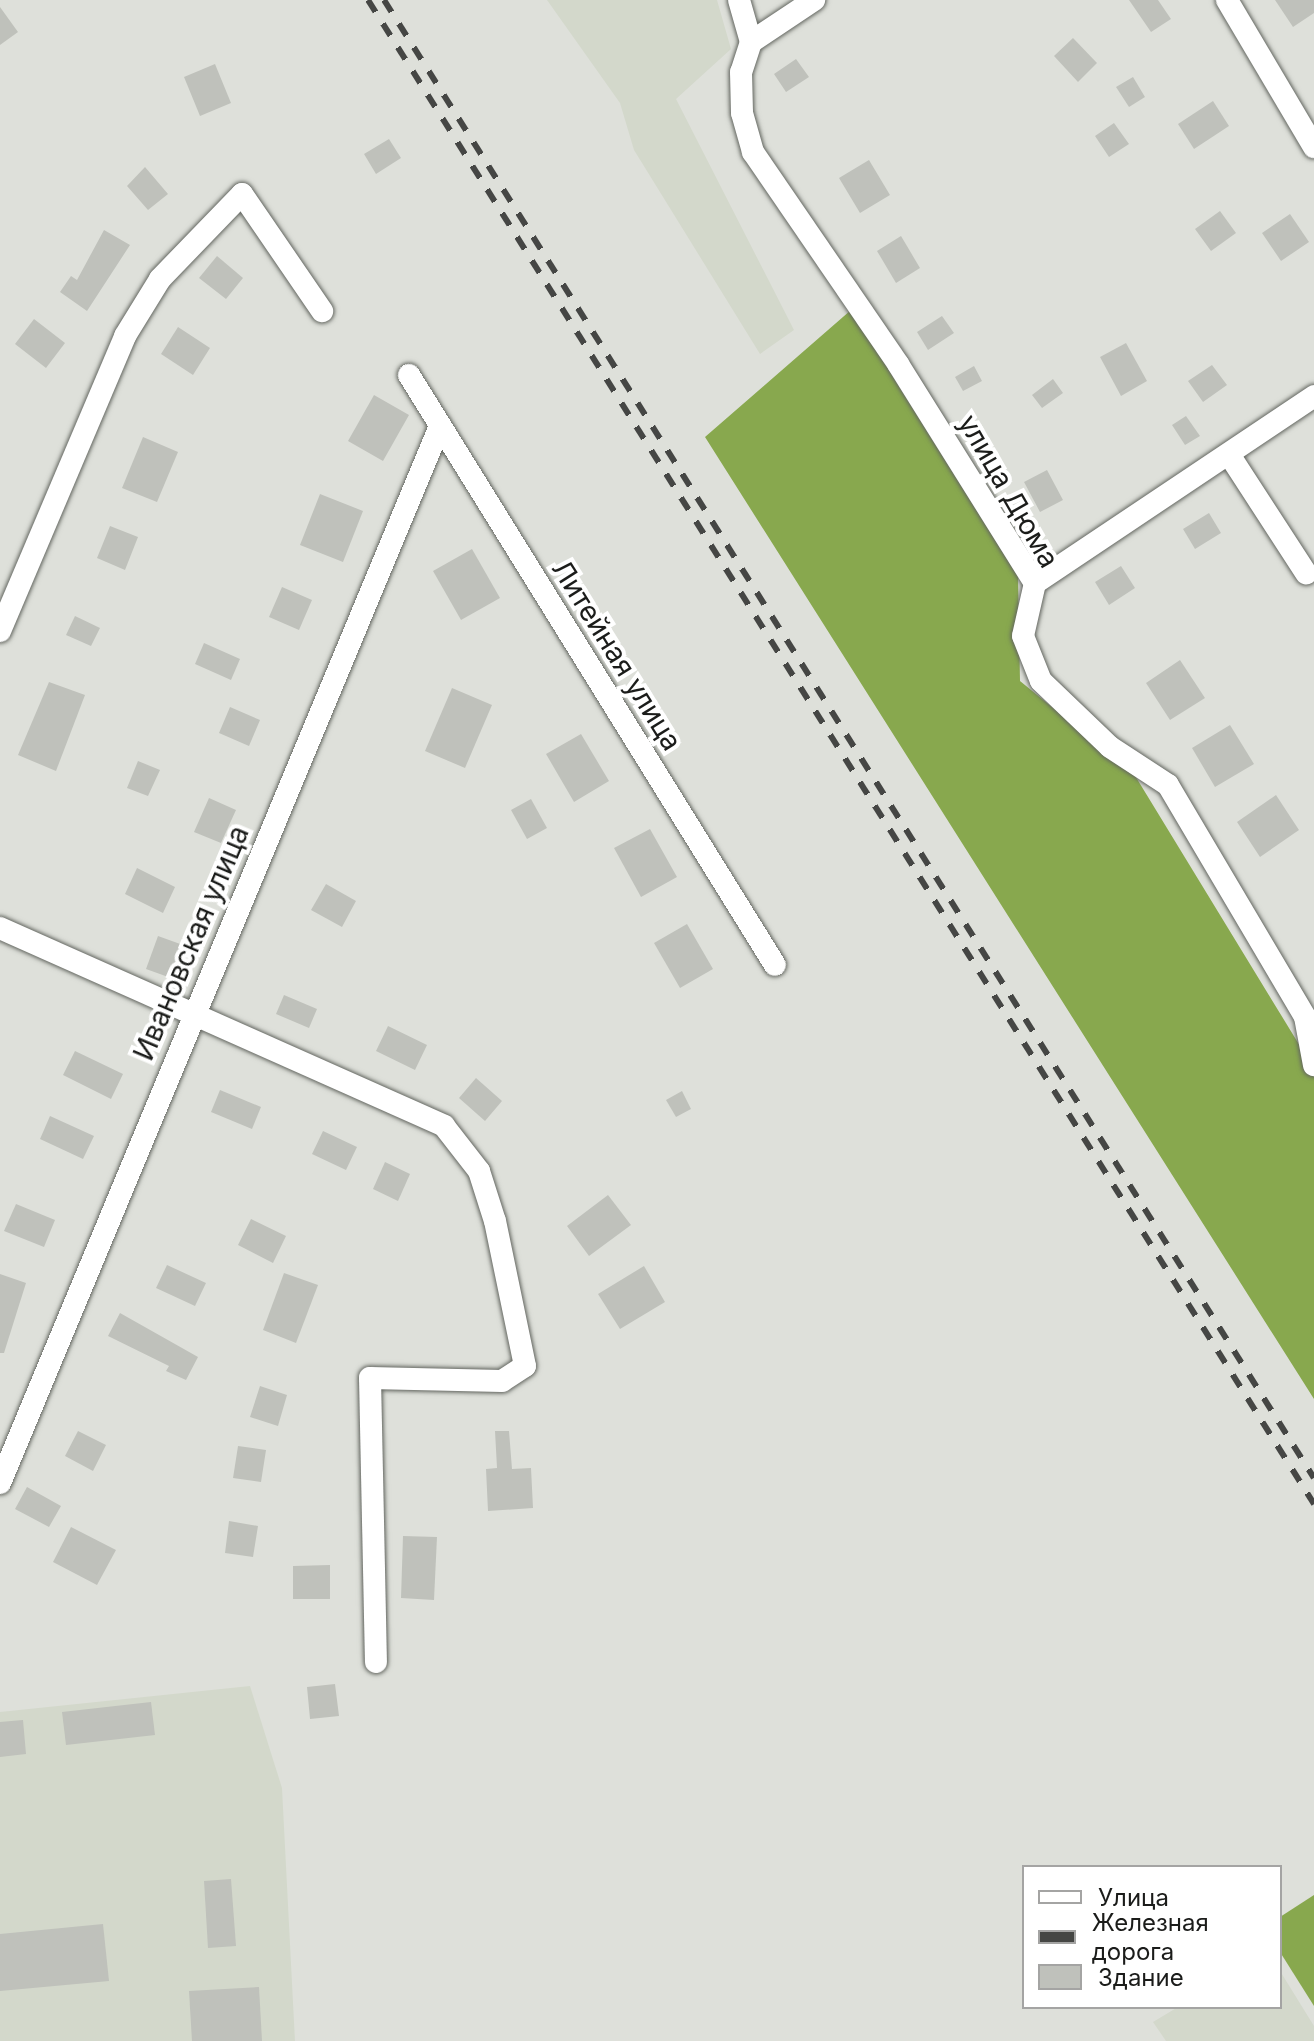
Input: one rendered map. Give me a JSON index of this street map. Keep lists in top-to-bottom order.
{
  "streets": {
    "street": ["улица Дюма", "Литейная улица", "Ивановская улица"]
  },
  "crossings": [
    ["Литейная улица", "Ивановская улица"]
  ],
  "legend": ["Улица", "Железная дорога", "Здание"]
}
